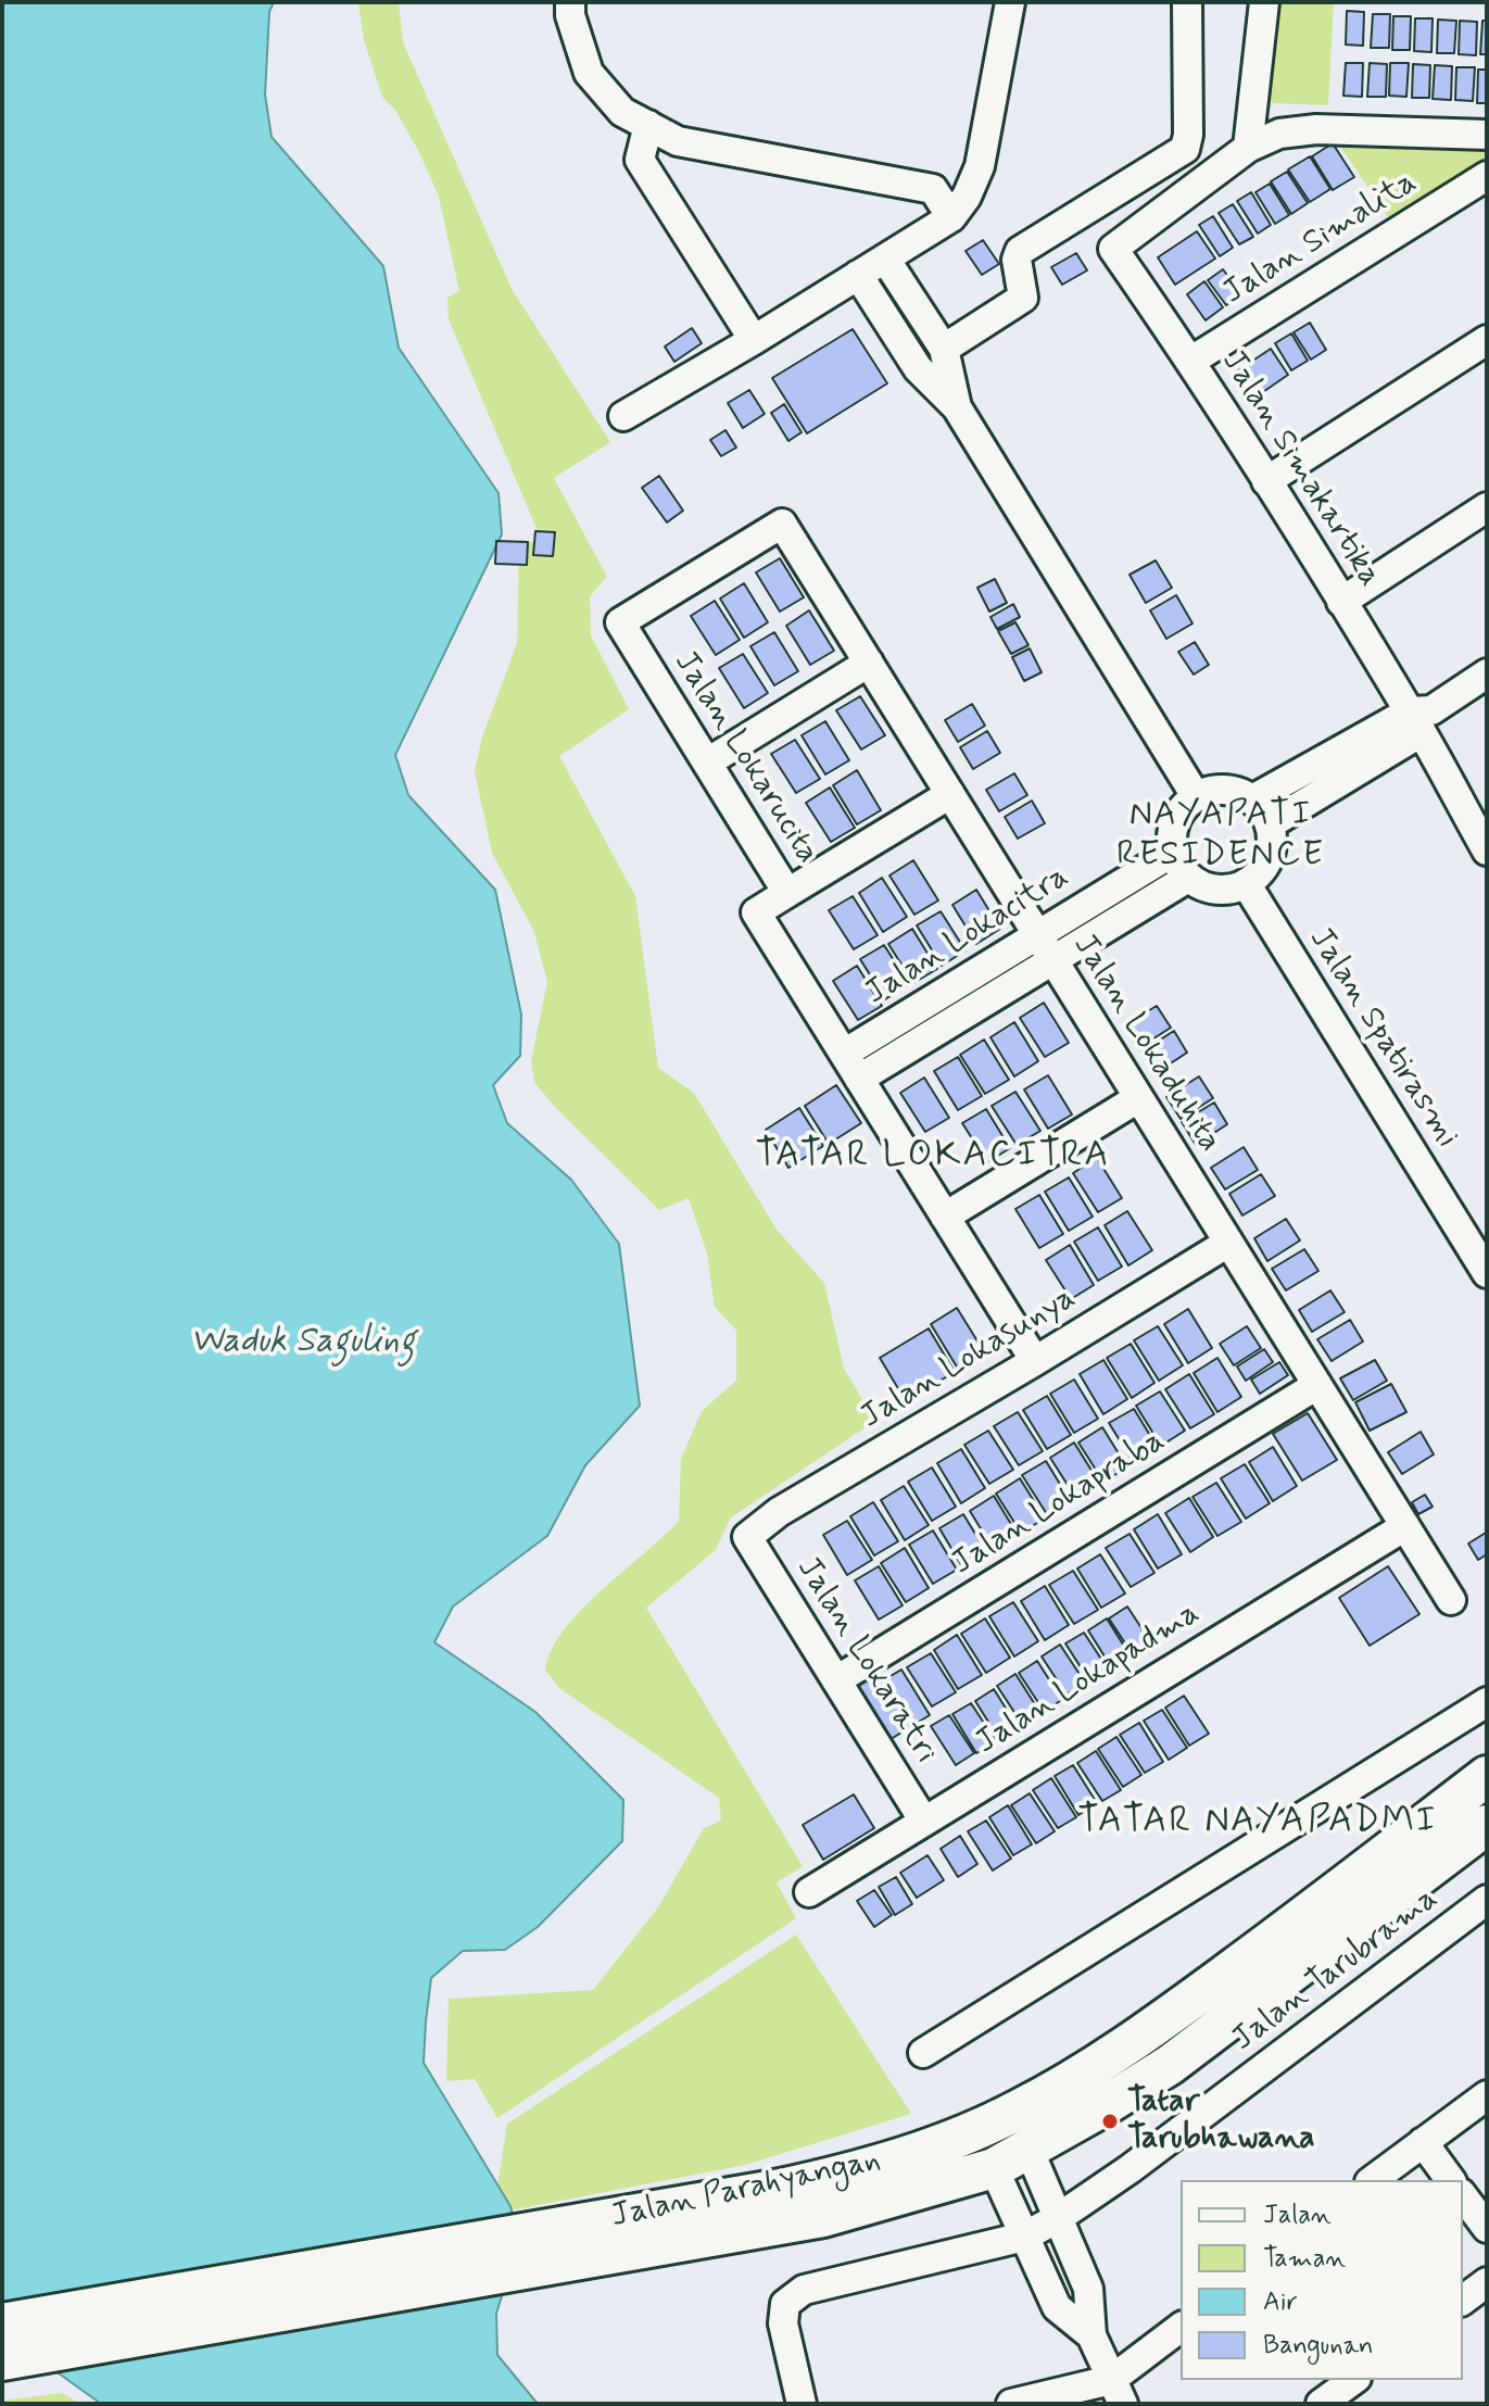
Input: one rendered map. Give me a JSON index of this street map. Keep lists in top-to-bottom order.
{
  "streets": {
    "main road": ["Jalan Parahyangan"],
    "street": [
      "Jalan Simalita",
      "Jalan Simakartika",
      "Jalan Lokarucita",
      "Jalan Lokacitra",
      "Jalan Spatirasmi",
      "Jalan Lokaduhita",
      "Jalan Lokasunya",
      "Jalan Lokapraba",
      "Jalan Lokaratri",
      "Jalan Lokapadma",
      "Jalan Tarubrama"
    ]
  },
  "crossings": [
    ["Jalan Simalita", "Jalan Simakartika"],
    ["Jalan Lokarucita", "Jalan Lokacitra"],
    ["Jalan Lokarucita", "Jalan Lokaduhita"],
    ["Jalan Lokarucita", "Jalan Lokasunya"],
    ["Jalan Lokacitra", "Jalan Spatirasmi"],
    ["Jalan Lokacitra", "Jalan Lokaduhita"],
    ["Jalan Lokaduhita", "Jalan Lokasunya"],
    ["Jalan Lokaduhita", "Jalan Lokapraba"],
    ["Jalan Lokaduhita", "Jalan Lokapadma"],
    ["Jalan Lokasunya", "Jalan Lokaratri"],
    ["Jalan Lokapraba", "Jalan Lokaratri"],
    ["Jalan Lokaratri", "Jalan Lokapadma"]
  ],
  "districts": ["NAYAPATI RESIDENCE", "TATAR LOKACITRA", "TATAR NAYAPADMI"],
  "water": ["Waduk Saguling"],
  "places": ["Tatar Tarubhawana"],
  "legend": [
    "Jalan",
    "Taman",
    "Air",
    "Bangunan"
  ]
}
